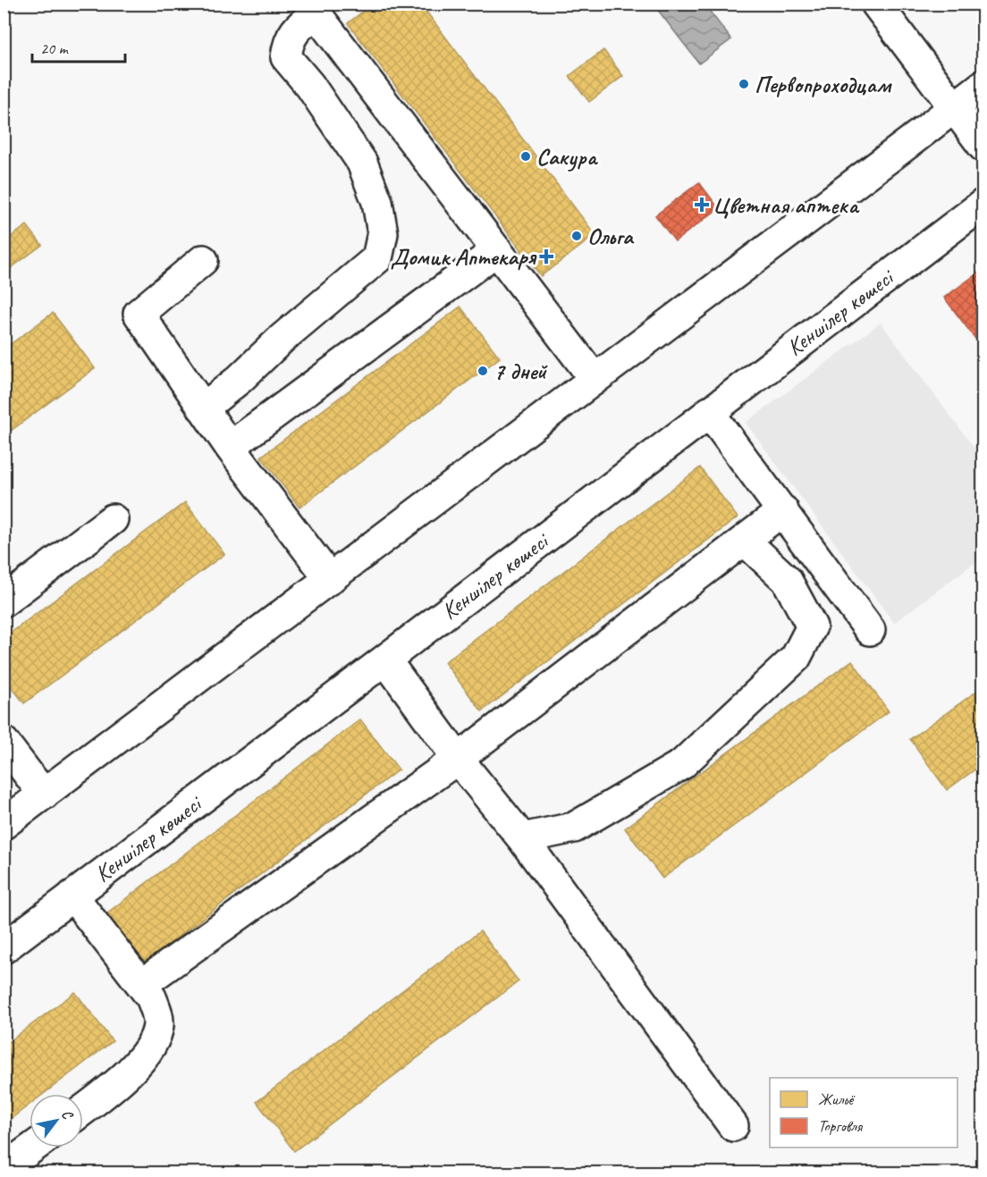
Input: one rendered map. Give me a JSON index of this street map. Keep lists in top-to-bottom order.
{
  "streets": {
    "street": ["Кеншілер көшесі"]
  },
  "places": {
    "other": [
      "Первопроходцам",
      "Сакура",
      "Ольга",
      "7 дней"
    ],
    "health": ["Цветная аптека", "Домик Аптекаря"]
  },
  "legend": ["Жильё", "Торговля"],
  "scale_bar": "20 m",
  "north": "top right"
}
